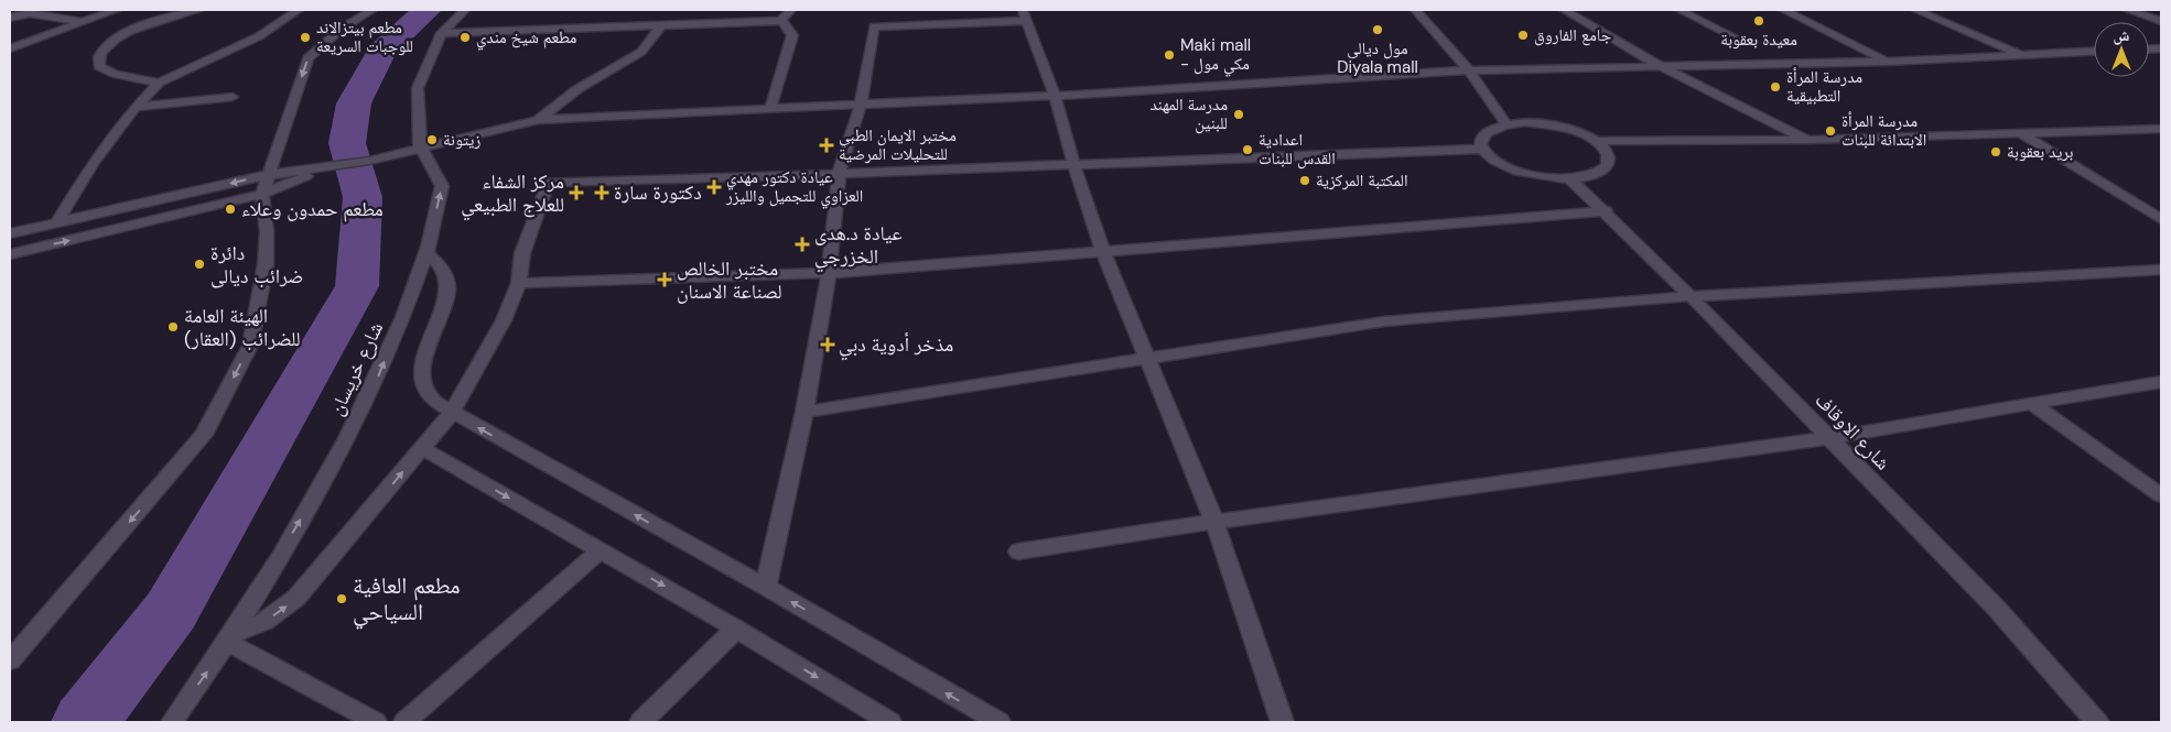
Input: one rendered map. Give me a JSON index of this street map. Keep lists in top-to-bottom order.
{
  "streets": {
    "street": ["شارع خريسان", "شارع الاوقاف"]
  },
  "places": {
    "other": [
      "معيدة بعقوبة",
      "مول ديالى Diyala mall",
      "جامع الفاروق",
      "مطعم بيتزالاند للوجبات السريعة",
      "مطعم شيخ مندي",
      "Maki mall - مكي مول",
      "مدرسة المرأة التطبيقية",
      "مدرسة المهند للبنين",
      "مدرسة المرأة الابتدائة للبنات",
      "زيتونة",
      "اعدادية القدس للبنات",
      "بريد بعقوبة",
      "المكتبة المركزية",
      "مطعم حمدون وعلاء",
      "دائرة ضرائب ديالى",
      "الهيئة العامة للضرائب (العقار)",
      "مطعم العافية السياحي"
    ],
    "health": [
      "مختبر الايمان الطبي للتحليلات المرضية",
      "عيادة دكتور مهدي العزاوي للتجميل والليزر",
      "مركز الشفاء للعلاج الطبيعي",
      "دكتورة سارة",
      "عيادة د.هدى الخزرجي",
      "مختبر الخالص لصناعة الاسنان",
      "مذخر أدوية دبي"
    ]
  },
  "north": "top"
}
